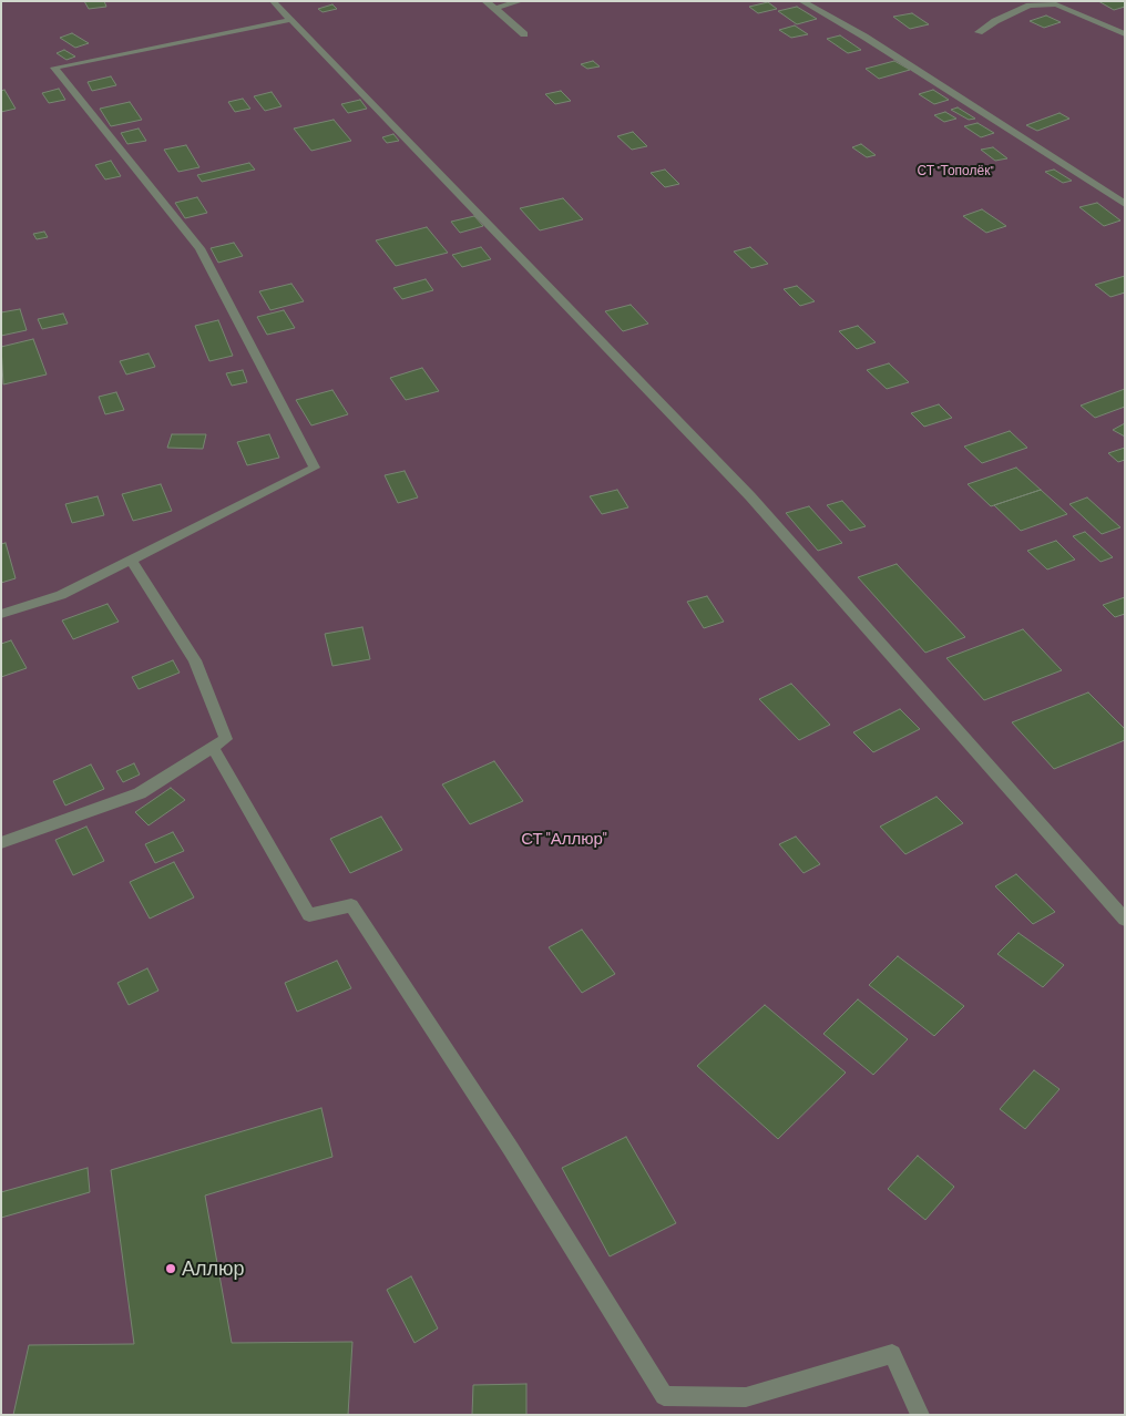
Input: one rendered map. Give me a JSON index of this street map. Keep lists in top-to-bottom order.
{
  "parks": ["СТ \"Тополёк\"", "СТ \"Аллюр\""],
  "places": ["Аллюр"]
}
